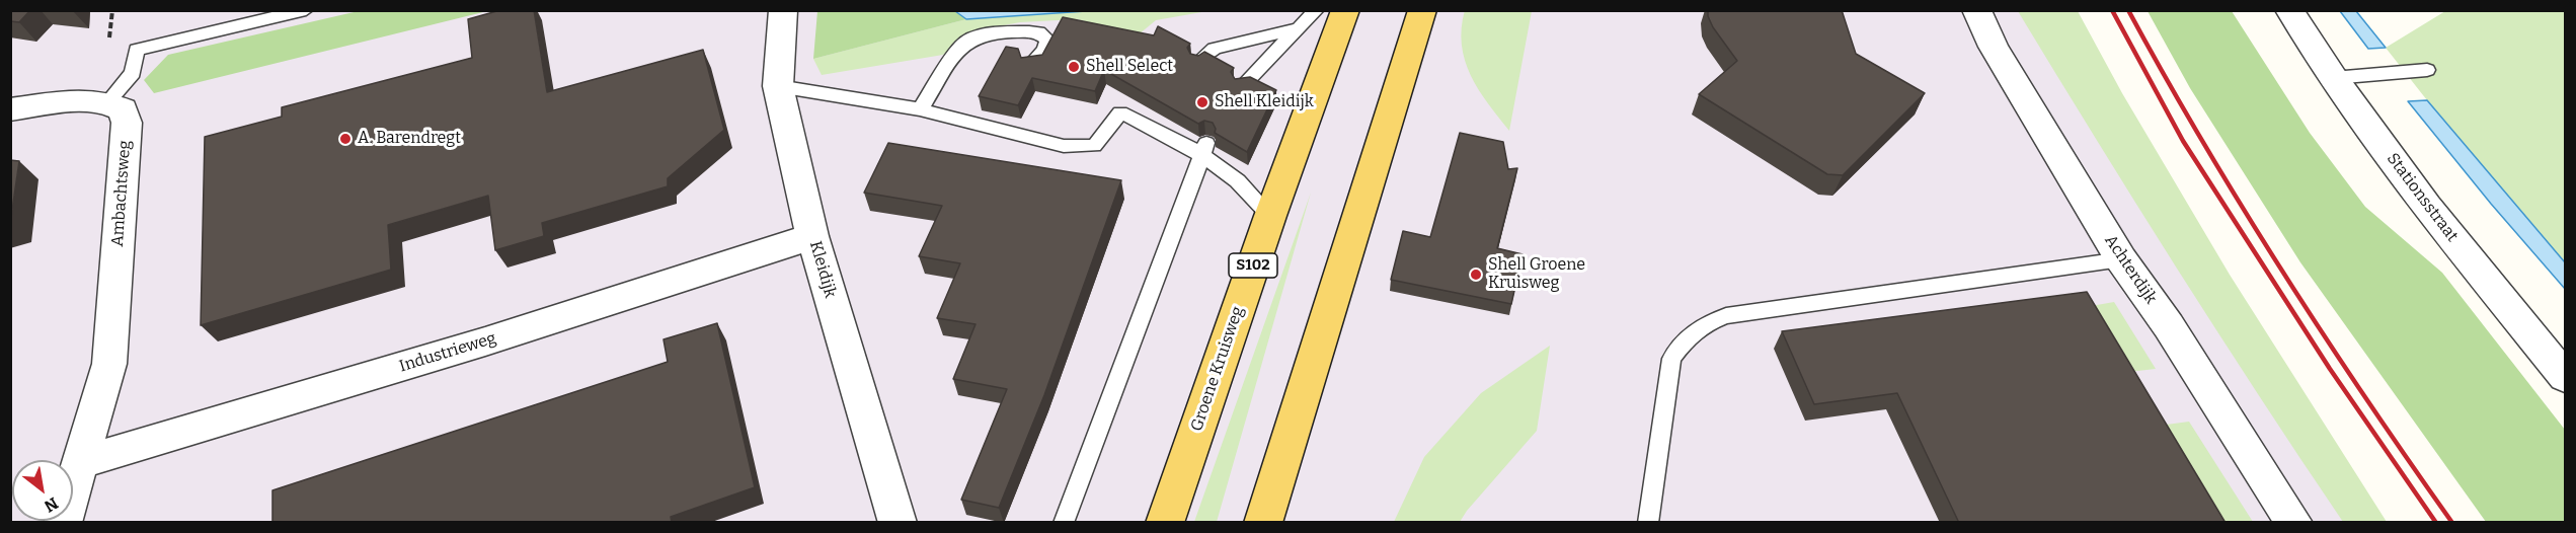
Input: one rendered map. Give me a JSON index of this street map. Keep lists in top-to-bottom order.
{
  "streets": {
    "main road": ["S102", "Groene Kruisweg"],
    "street": [
      "Ambachtsweg",
      "Stationsstraat",
      "Kleidijk",
      "Achterdijk",
      "Industrieweg"
    ]
  },
  "crossings": [
    ["Ambachtsweg", "Industrieweg"],
    ["Kleidijk", "Industrieweg"]
  ],
  "places": [
    "Shell Select",
    "Shell Kleidijk",
    "A. Barendregt",
    "Shell Groene Kruisweg"
  ],
  "north": "bottom right"
}
